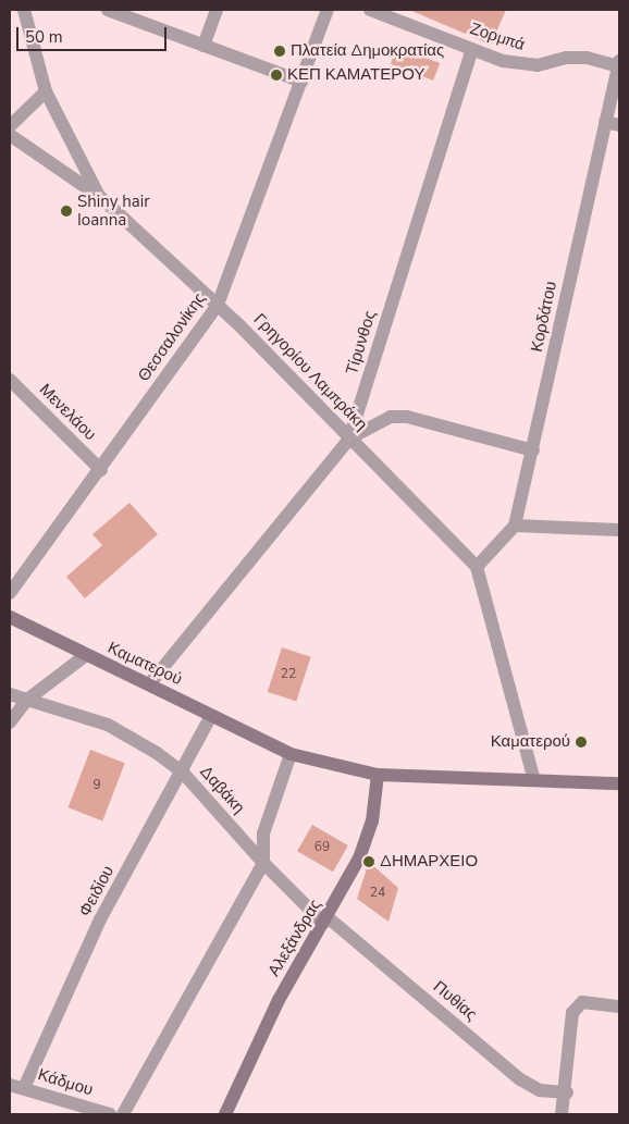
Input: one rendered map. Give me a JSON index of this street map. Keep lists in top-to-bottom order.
{
  "streets": {
    "street": [
      "Ζορμπά",
      "Κορδάτου",
      "Θεσσαλονίκης",
      "Τίρυνθος",
      "Γρηγορίου Λαμπράκη",
      "Μενελάου",
      "Καματερού",
      "Δαβάκη",
      "Φειδίου",
      "Αλεξάνδρας",
      "Πυθίας",
      "Κάδμου"
    ]
  },
  "crossings": [
    ["Ζορμπά", "Κορδάτου"],
    ["Ζορμπά", "Τίρυνθος"],
    ["Κορδάτου", "Γρηγορίου Λαμπράκη"],
    ["Θεσσαλονίκης", "Γρηγορίου Λαμπράκη"],
    ["Θεσσαλονίκης", "Μενελάου"],
    ["Τίρυνθος", "Γρηγορίου Λαμπράκη"],
    ["Τίρυνθος", "Καματερού"],
    ["Γρηγορίου Λαμπράκη", "Καματερού"],
    ["Καματερού", "Φειδίου"],
    ["Καματερού", "Αλεξάνδρας"],
    ["Δαβάκη", "Φειδίου"],
    ["Δαβάκη", "Αλεξάνδρας"],
    ["Δαβάκη", "Πυθίας"],
    ["Φειδίου", "Κάδμου"],
    ["Αλεξάνδρας", "Πυθίας"]
  ],
  "places": [
    "Πλατεία Δημοκρατίας",
    "ΚΕΠ ΚΑΜΑΤΕΡΟΥ",
    "Shiny hair Ioanna",
    "Καματερού",
    "ΔΗΜΑΡΧΕΙΟ"
  ],
  "house_numbers": [
    "22",
    "9",
    "69",
    "24"
  ],
  "scale_bar": "50 m"
}
